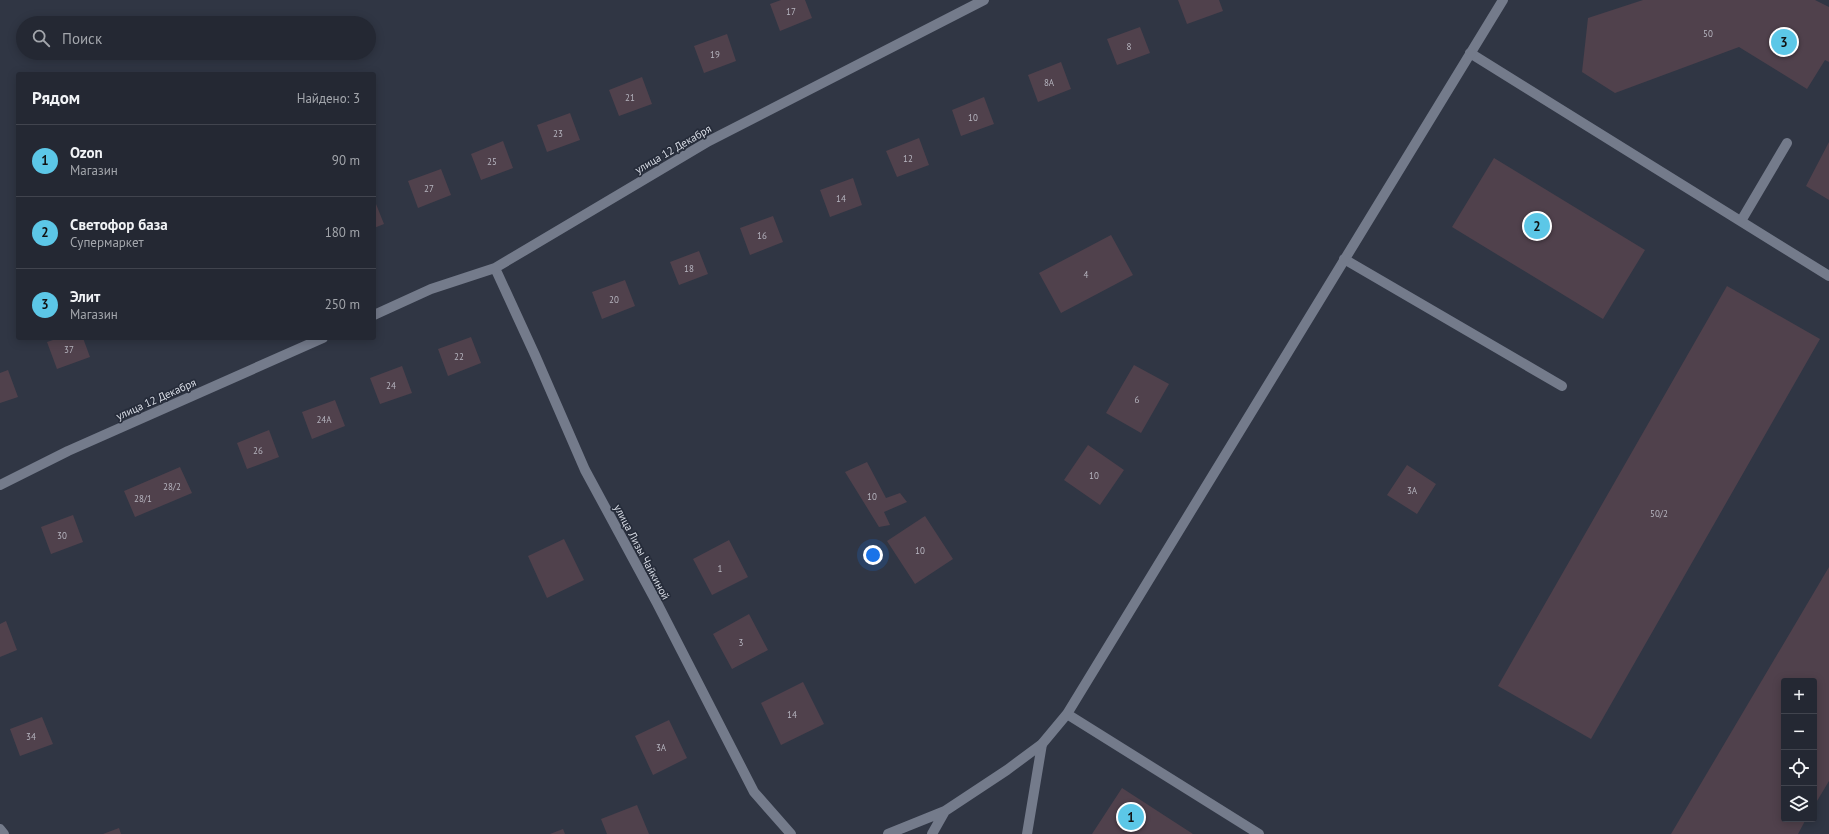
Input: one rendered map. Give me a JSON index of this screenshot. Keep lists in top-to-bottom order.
{
  "streets": {
    "street": ["улица 12 Декабря", "улица Лизы Чайкиной"]
  },
  "crossings": [
    ["улица 12 Декабря", "улица Лизы Чайкиной"]
  ],
  "house_numbers": [
    "17",
    "50",
    "8",
    "19",
    "8А",
    "21",
    "10",
    "23",
    "12",
    "25",
    "27",
    "14",
    "16",
    "18",
    "4",
    "20",
    "37",
    "22",
    "24",
    "6",
    "24А",
    "26",
    "10",
    "28/2",
    "3А",
    "10",
    "28/1",
    "50/2",
    "30",
    "10",
    "1",
    "3",
    "14",
    "34",
    "3А"
  ],
  "page": {
    "search": "Поиск",
    "pins": ["3", "2", "1"],
    "heading": ["Рядом", "Найдено: 3"],
    "list": [
      {
        "mark": "1",
        "name": "Ozon",
        "note": "Магазин",
        "value": "90 m"
      },
      {
        "mark": "2",
        "name": "Светофор база",
        "note": "Супермаркет",
        "value": "180 m"
      },
      {
        "mark": "3",
        "name": "Элит",
        "note": "Магазин",
        "value": "250 m"
      }
    ],
    "map_buttons": ["+", "−"]
  }
}
